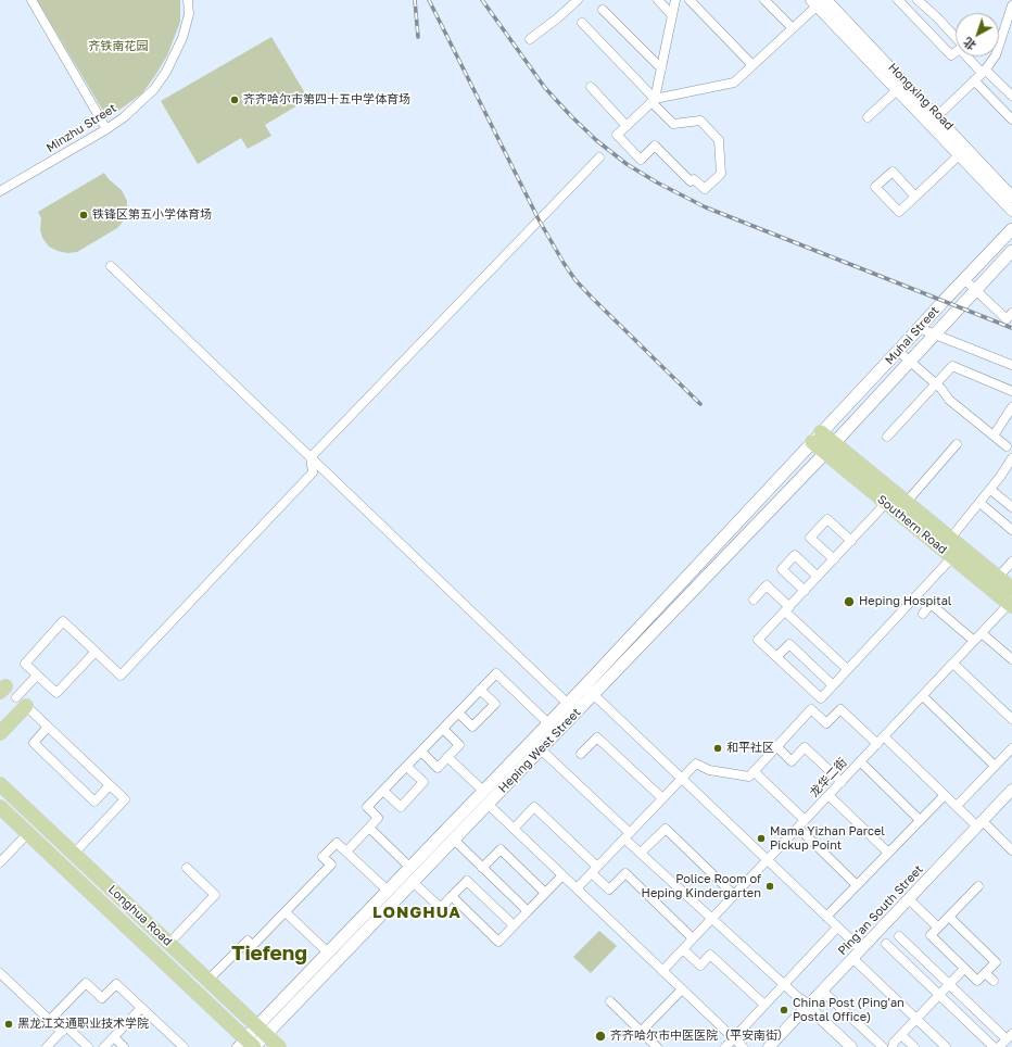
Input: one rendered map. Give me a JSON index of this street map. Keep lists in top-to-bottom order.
{
  "streets": {
    "main road": [
      "Muhai Street",
      "Southern Road",
      "Heping West Street",
      "Longhua Road"
    ],
    "street": [
      "Hongxing Road",
      "Minzhu Street",
      "龙华二街",
      "Ping'an South Street"
    ]
  },
  "crossings": [
    ["Muhai Street", "Southern Road"],
    ["Muhai Street", "Heping West Street"],
    ["Southern Road", "Heping West Street"],
    ["Southern Road", "龙华二街"],
    ["Heping West Street", "Longhua Road"]
  ],
  "districts": ["LONGHUA", "Tiefeng"],
  "parks": ["齐铁南花园"],
  "places": [
    "齐齐哈尔市第四十五中学体育场",
    "铁锋区第五小学体育场",
    "Heping Hospital",
    "和平社区",
    "Mama Yizhan Parcel Pickup Point",
    "Police Room of Heping Kindergarten",
    "China Post (Ping'an Postal Office)",
    "黑龙江交通职业技术学院",
    "齐齐哈尔市中医医院（平安南街）"
  ],
  "north": "bottom left"
}
